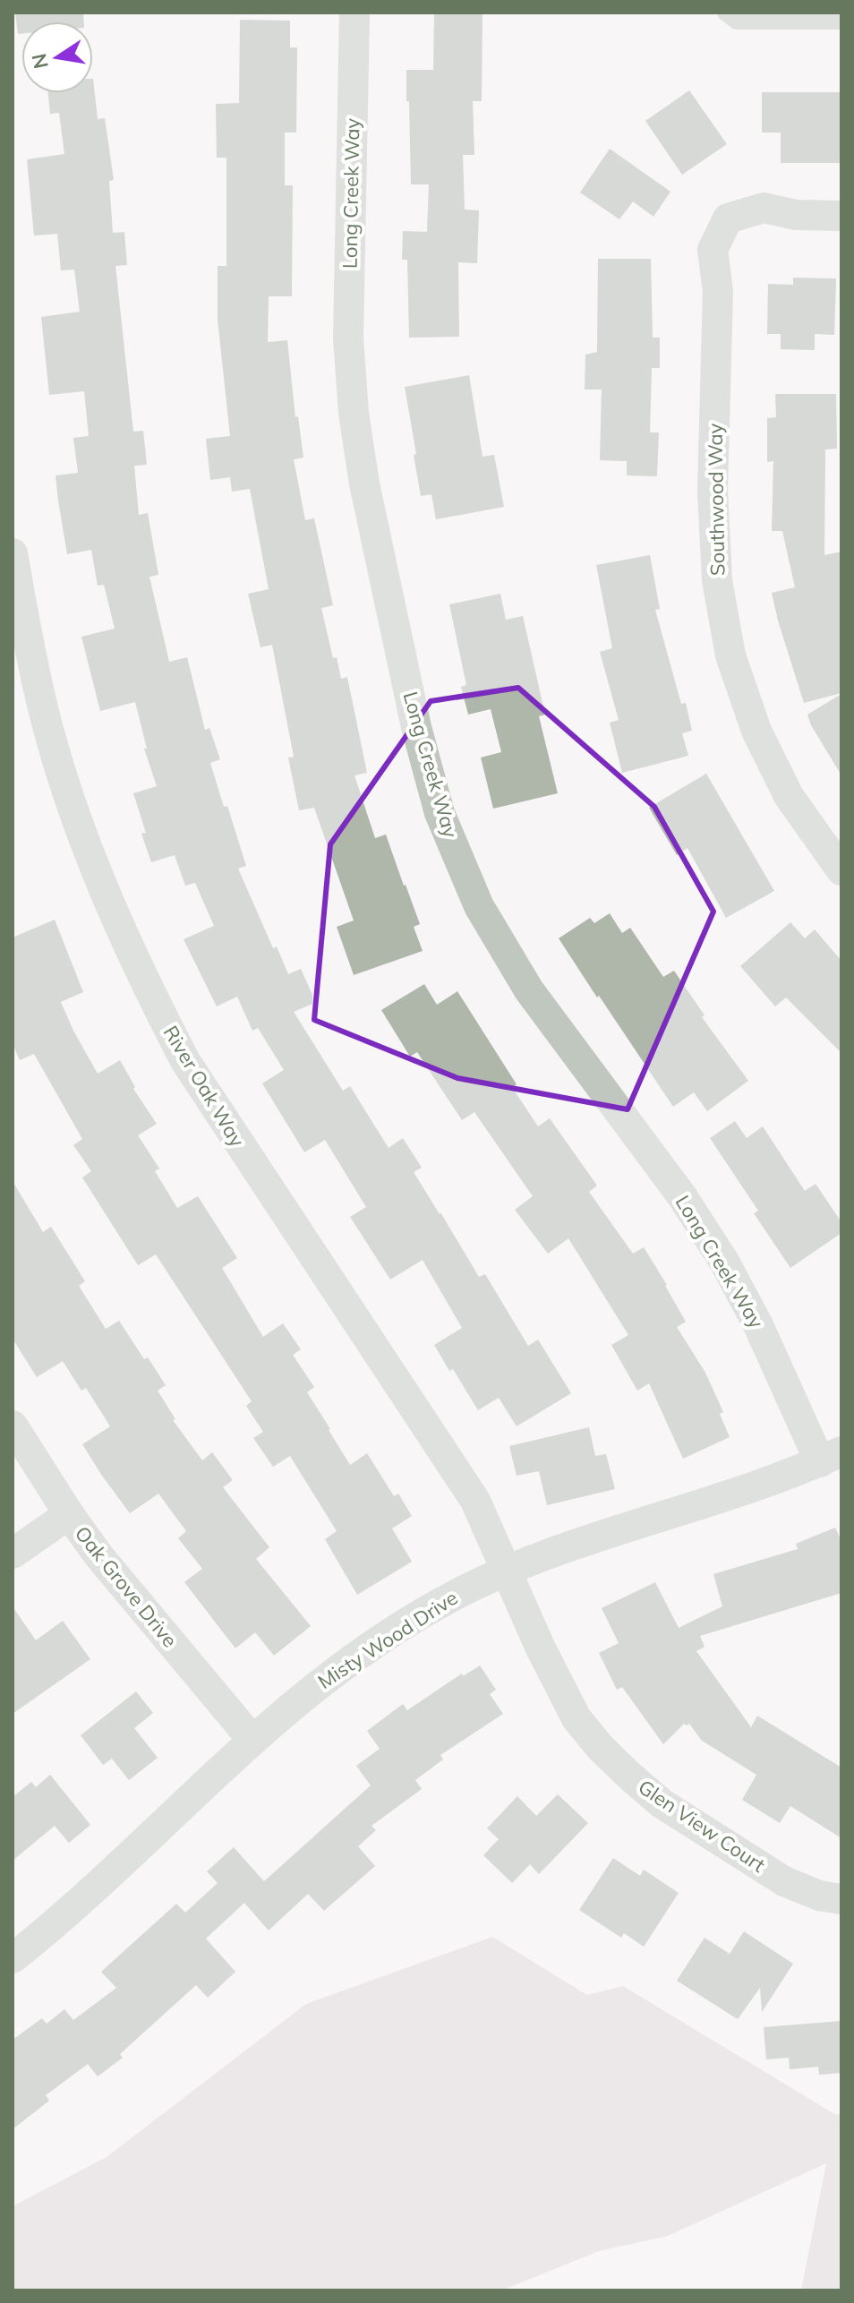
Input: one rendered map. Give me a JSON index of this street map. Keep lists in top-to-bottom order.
{
  "streets": {
    "street": [
      "Long Creek Way",
      "Southwood Way",
      "River Oak Way",
      "Oak Grove Drive",
      "Misty Wood Drive",
      "Glen View Court"
    ]
  },
  "crossings": [
    ["Long Creek Way", "Misty Wood Drive"],
    ["River Oak Way", "Misty Wood Drive"],
    ["River Oak Way", "Glen View Court"],
    ["Oak Grove Drive", "Misty Wood Drive"],
    ["Misty Wood Drive", "Glen View Court"]
  ],
  "north": "left"
}
